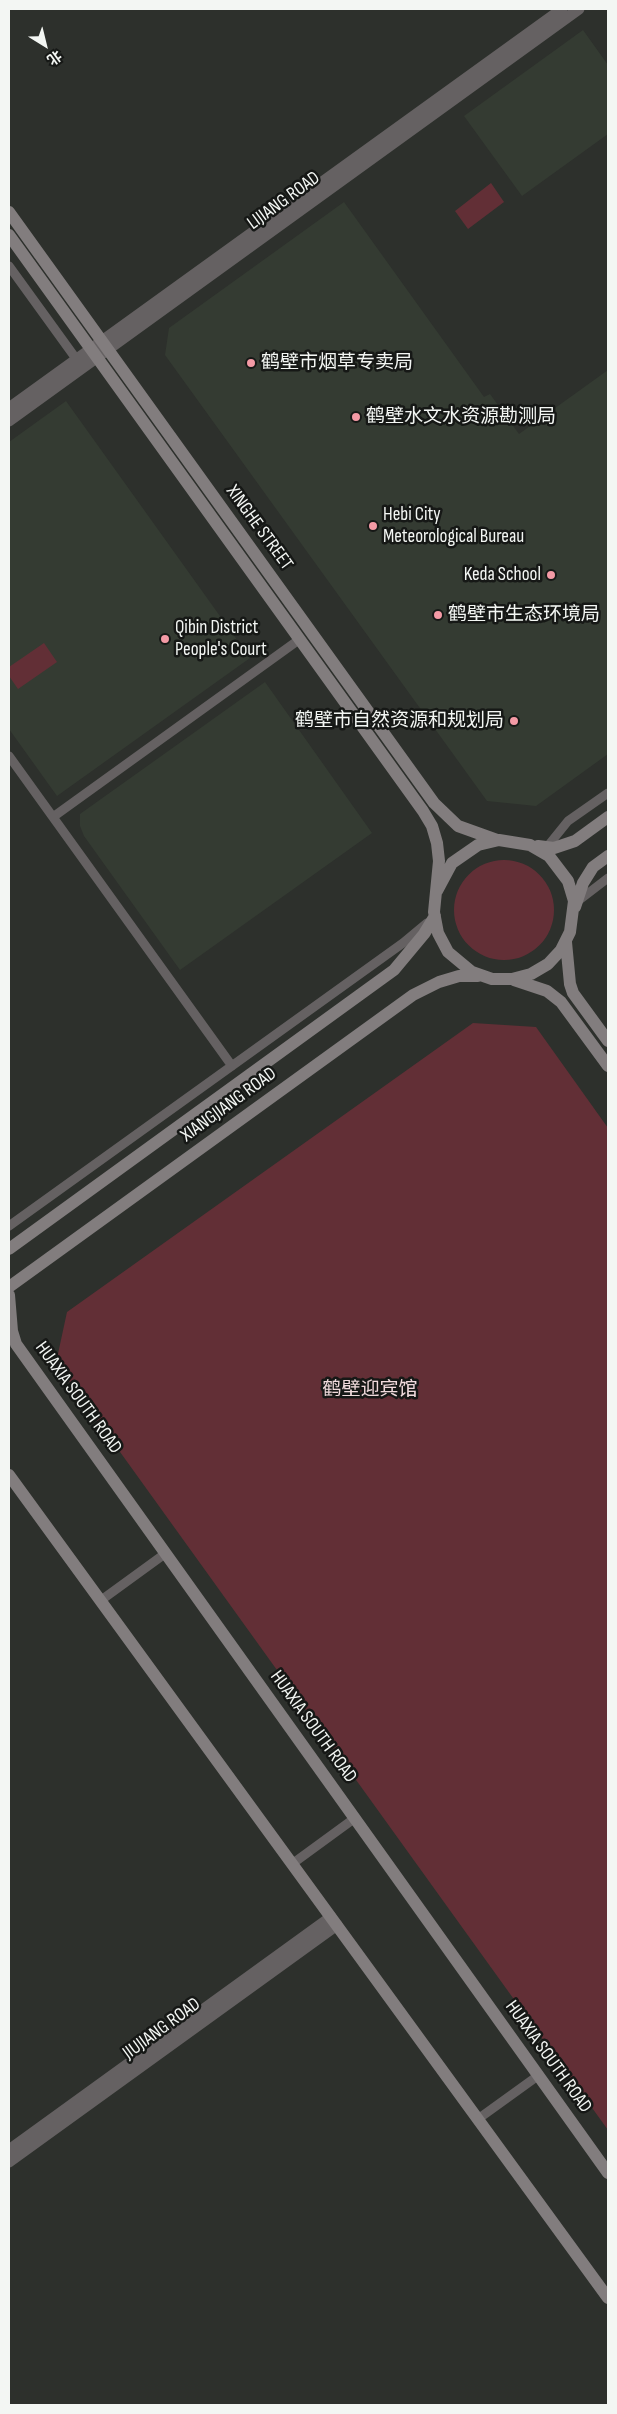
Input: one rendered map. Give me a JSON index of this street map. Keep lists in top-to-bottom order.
{
  "streets": {
    "main road": ["XINGHE STREET", "XIANGJIANG ROAD", "HUAXIA SOUTH ROAD"],
    "street": ["LIJIANG ROAD", "JIUJIANG ROAD"]
  },
  "crossings": [
    ["LIJIANG ROAD", "XINGHE STREET"],
    ["XINGHE STREET", "XIANGJIANG ROAD"]
  ],
  "parks": ["鹤壁迎宾馆"],
  "places": [
    "鹤壁市烟草专卖局",
    "鹤壁水文水资源勘测局",
    "Hebi City Meteorological Bureau",
    "Keda School",
    "鹤壁市生态环境局",
    "Qibin District People's Court",
    "鹤壁市自然资源和规划局"
  ],
  "north": "bottom right"
}
